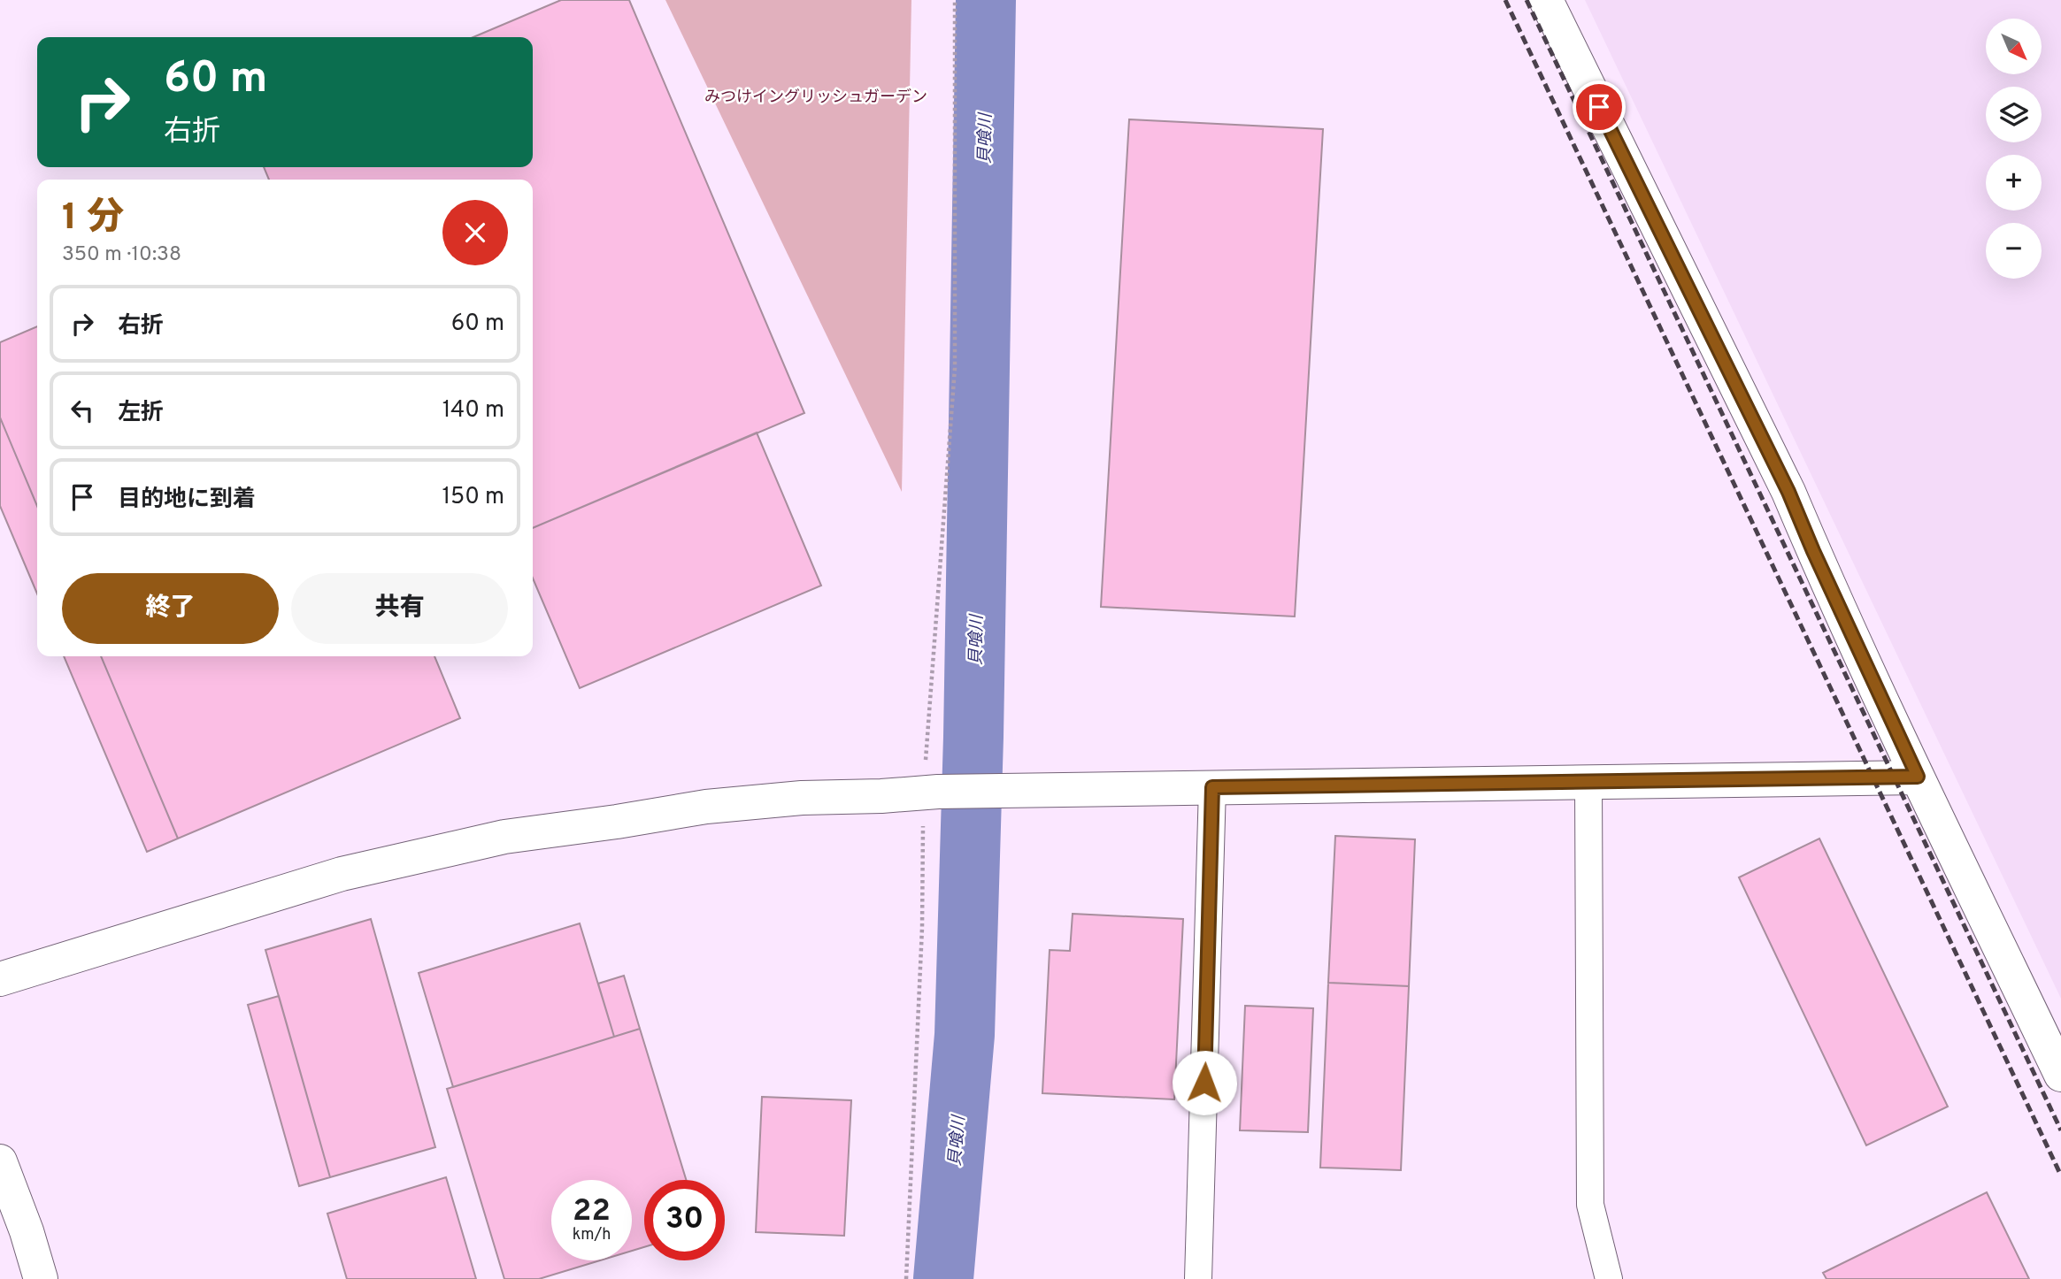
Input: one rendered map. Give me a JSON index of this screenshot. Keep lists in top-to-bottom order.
{
  "water": ["貝喰川"],
  "parks": ["みつけイングリッシュガーデン"],
  "north": "bottom right",
  "page": {
    "map_buttons": ["+", "−"],
    "turn": ["60 m", "右折"],
    "heading": ["1 分", "350 m · 10:38"],
    "list": [
      {
        "name": "右折",
        "value": "60 m"
      },
      {
        "name": "左折",
        "value": "140 m"
      },
      {
        "name": "目的地に到着",
        "value": "150 m"
      }
    ],
    "buttons": ["終了", "共有"],
    "speed": "22 km/h",
    "limit": "30"
  }
}
